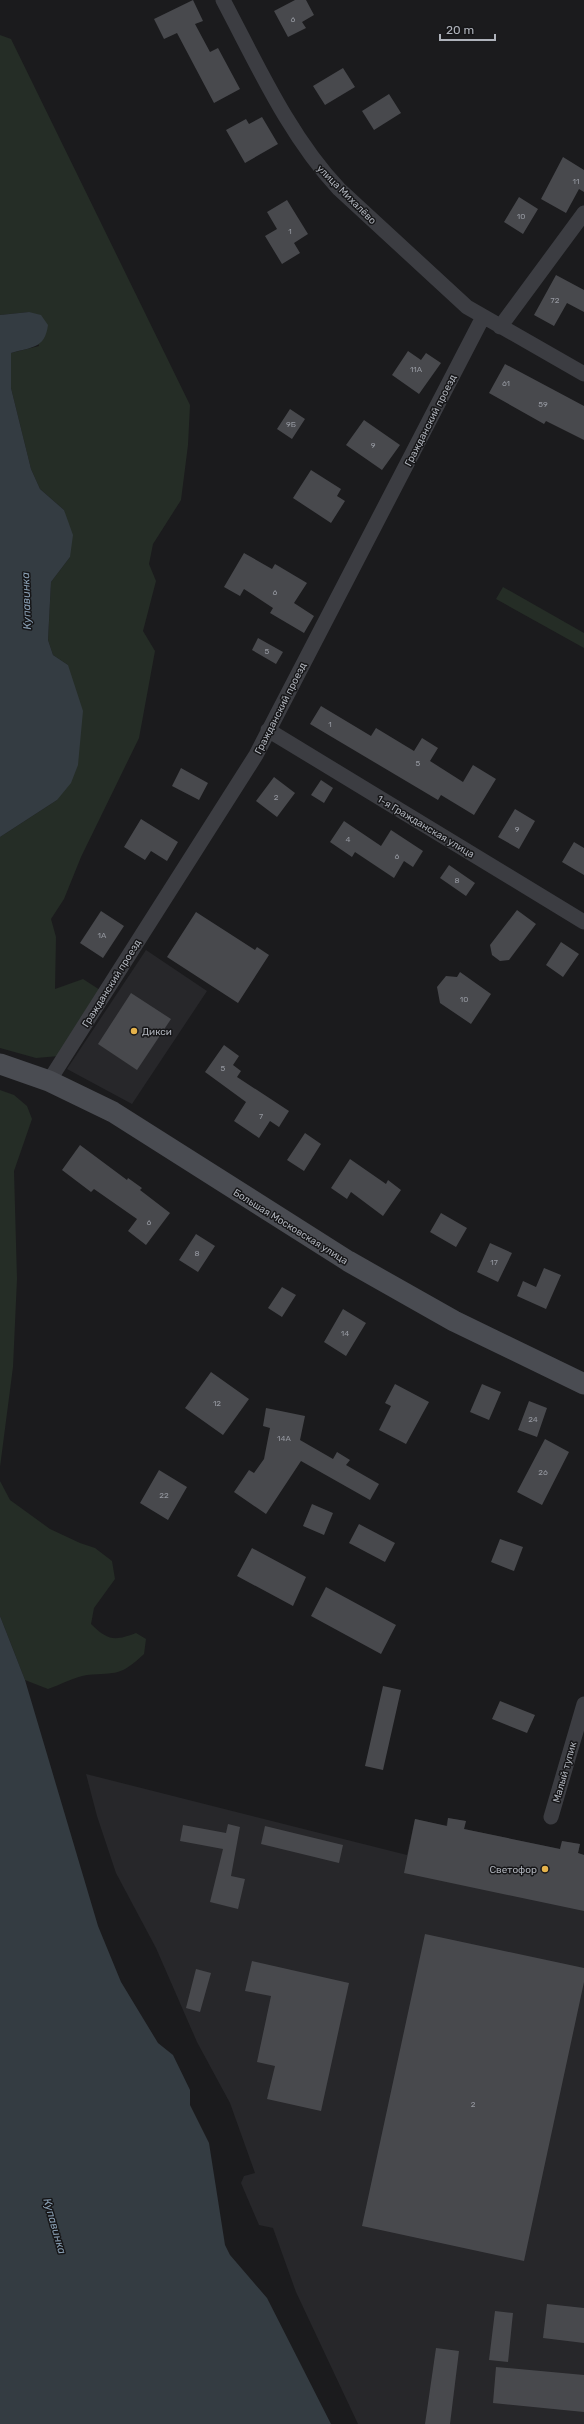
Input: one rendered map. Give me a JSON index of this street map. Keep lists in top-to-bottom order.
{
  "streets": {
    "main road": ["Большая Московская улица"],
    "street": [
      "улица Михалёво",
      "Гражданский проезд",
      "1-я Гражданская улица",
      "Малый тупик"
    ]
  },
  "crossings": [
    ["улица Михалёво", "Гражданский проезд"],
    ["Гражданский проезд", "1-я Гражданская улица"],
    ["Гражданский проезд", "Большая Московская улица"]
  ],
  "water": ["Купавинка"],
  "places": ["Дикси", "Светофор"],
  "house_numbers": [
    "6",
    "11",
    "10",
    "1",
    "72",
    "11А",
    "61",
    "59",
    "9Б",
    "9",
    "6",
    "5",
    "1",
    "5",
    "2",
    "9",
    "4",
    "6",
    "8",
    "1А",
    "10",
    "5",
    "7",
    "6",
    "8",
    "17",
    "14",
    "12",
    "24",
    "14А",
    "26",
    "22",
    "2"
  ],
  "scale_bar": "20 m"
}
